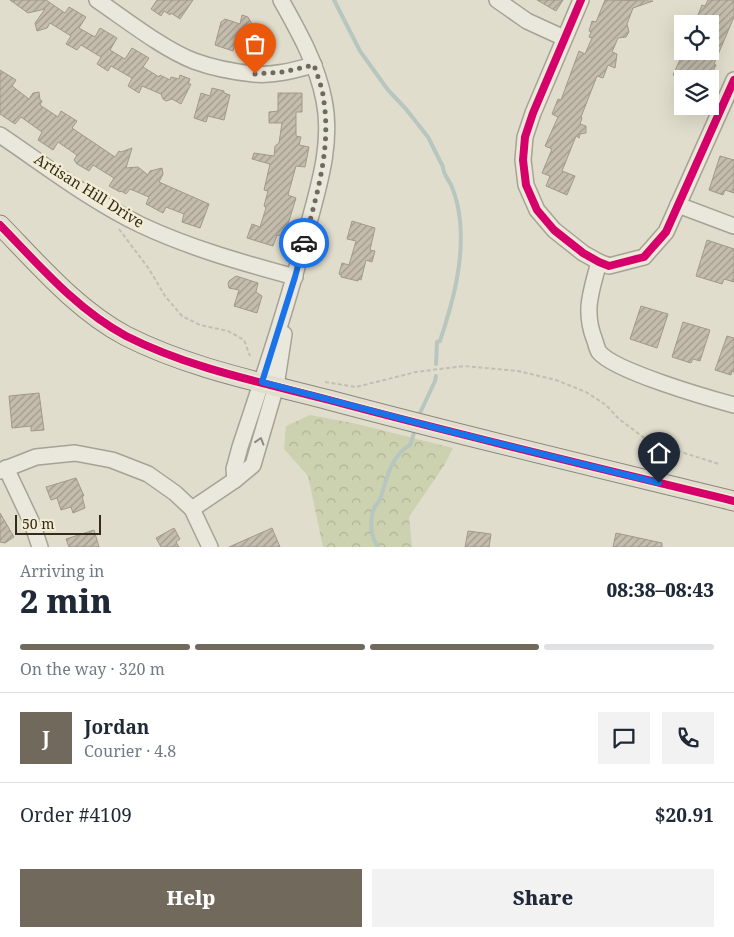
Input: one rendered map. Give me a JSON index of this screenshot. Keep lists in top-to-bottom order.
{
  "streets": {
    "street": ["Artisan Hill Drive"]
  },
  "scale_bar": "50 m",
  "page": {
    "scale": "50 m",
    "heading": ["2 min", "Arriving in", "08:38–08:43"],
    "panel": [
      "Jordan",
      "Courier · 4.8",
      "Order #4109",
      "$20.91"
    ],
    "bar": "On the way · 320 m",
    "round": "J",
    "buttons": ["Help", "Share"]
  }
}
